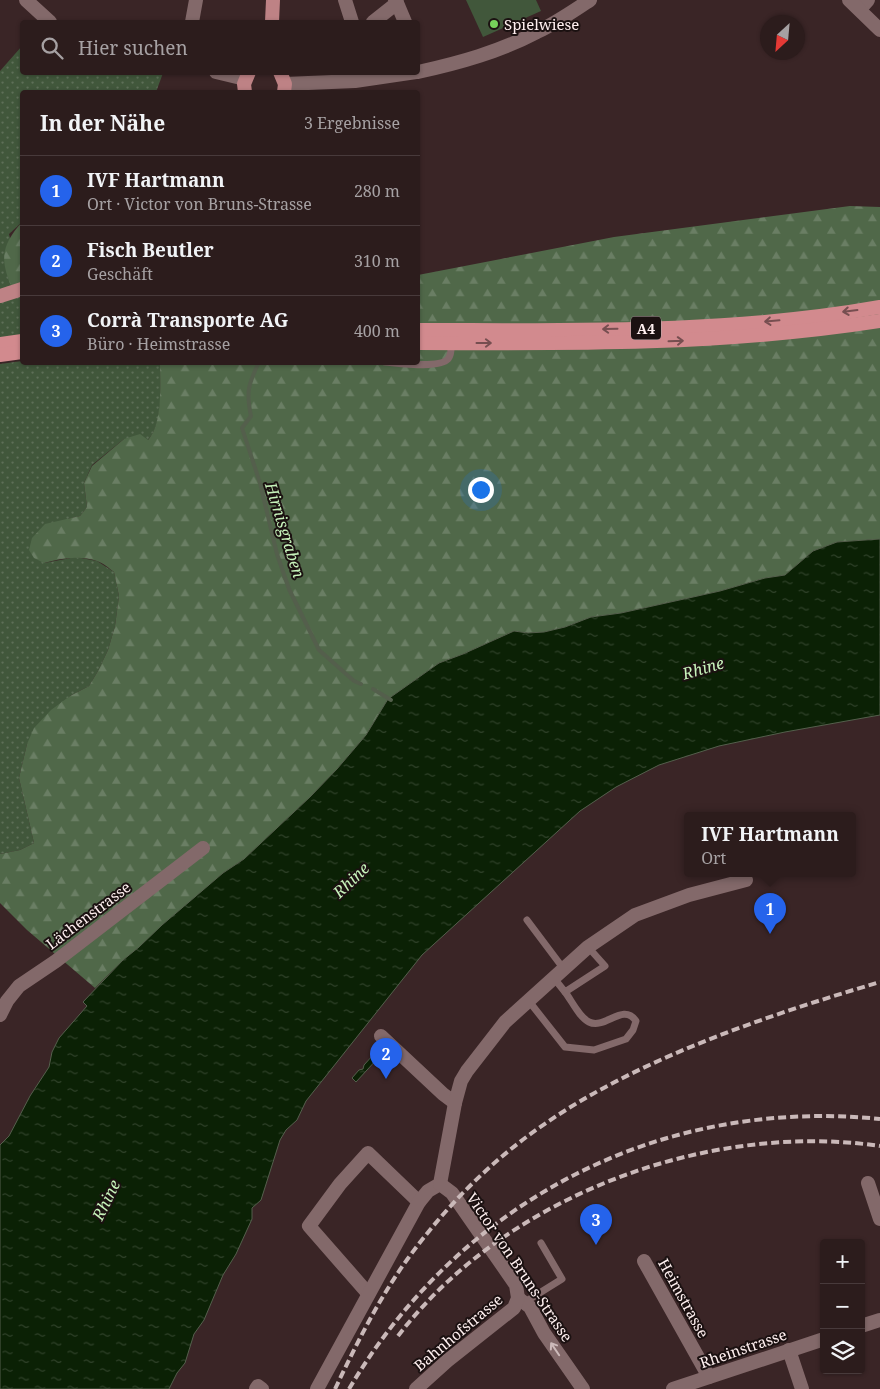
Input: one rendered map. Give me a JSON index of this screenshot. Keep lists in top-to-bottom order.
{
  "streets": {
    "highway": ["A4"],
    "street": [
      "Lächenstrasse",
      "Victor von Bruns-Strasse",
      "Heimstrasse",
      "Bahnhofstrasse",
      "Rheinstrasse"
    ]
  },
  "crossings": [
    ["Victor von Bruns-Strasse", "Bahnhofstrasse"],
    ["Heimstrasse", "Rheinstrasse"]
  ],
  "one_way": ["Victor von Bruns-Strasse"],
  "water": ["Hirnisgraben", "Rhine"],
  "places": ["Spielwiese"],
  "north": "bottom left",
  "page": {
    "search": "Hier suchen",
    "heading": ["In der Nähe", "3 Ergebnisse"],
    "list": [
      {
        "mark": "1",
        "name": "IVF Hartmann",
        "note": "Ort · Victor von Bruns-Strasse",
        "value": "280 m"
      },
      {
        "mark": "2",
        "name": "Fisch Beutler",
        "note": "Geschäft",
        "value": "310 m"
      },
      {
        "mark": "3",
        "name": "Corrà Transporte AG",
        "note": "Büro · Heimstrasse",
        "value": "400 m"
      }
    ],
    "popup": ["IVF Hartmann", "Ort"],
    "pins": ["1", "2", "3"],
    "map_buttons": ["+", "−"]
  }
}
